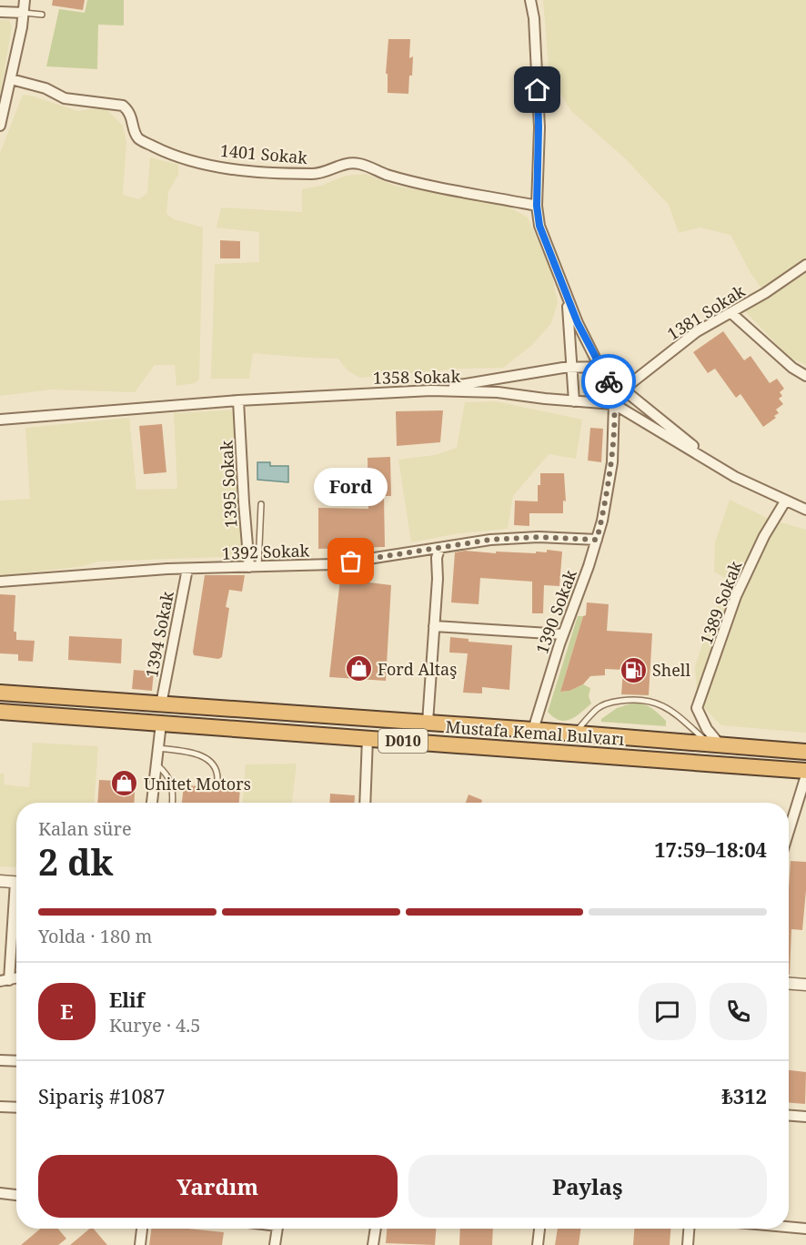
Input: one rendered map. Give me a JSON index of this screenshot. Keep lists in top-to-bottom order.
{
  "streets": {
    "highway": ["Mustafa Kemal Bulvarı", "D010"],
    "street": [
      "1401 Sokak",
      "1381 Sokak",
      "1358 Sokak",
      "1395 Sokak",
      "1392 Sokak",
      "1389 Sokak",
      "1390 Sokak",
      "1394 Sokak"
    ]
  },
  "crossings": [
    ["1358 Sokak", "1395 Sokak"],
    ["1358 Sokak", "1389 Sokak"],
    ["1358 Sokak", "1390 Sokak"],
    ["1395 Sokak", "1392 Sokak"],
    ["1392 Sokak", "1390 Sokak"],
    ["1392 Sokak", "1394 Sokak"],
    ["1389 Sokak", "Mustafa Kemal Bulvarı"],
    ["1390 Sokak", "Mustafa Kemal Bulvarı"],
    ["1394 Sokak", "Mustafa Kemal Bulvarı"]
  ],
  "places": {
    "other": ["Ford"],
    "shop": ["Ford Altaş", "Unitet Motors"],
    "fuel station": ["Shell"]
  },
  "page": {
    "bubble": "Ford",
    "heading": ["2 dk", "Kalan süre", "17:59–18:04"],
    "panel": [
      "Elif",
      "Kurye · 4.5",
      "Sipariş #1087",
      "₺312"
    ],
    "bar": "Yolda · 180 m",
    "round": "E",
    "buttons": ["Yardım", "Paylaş"]
  }
}
